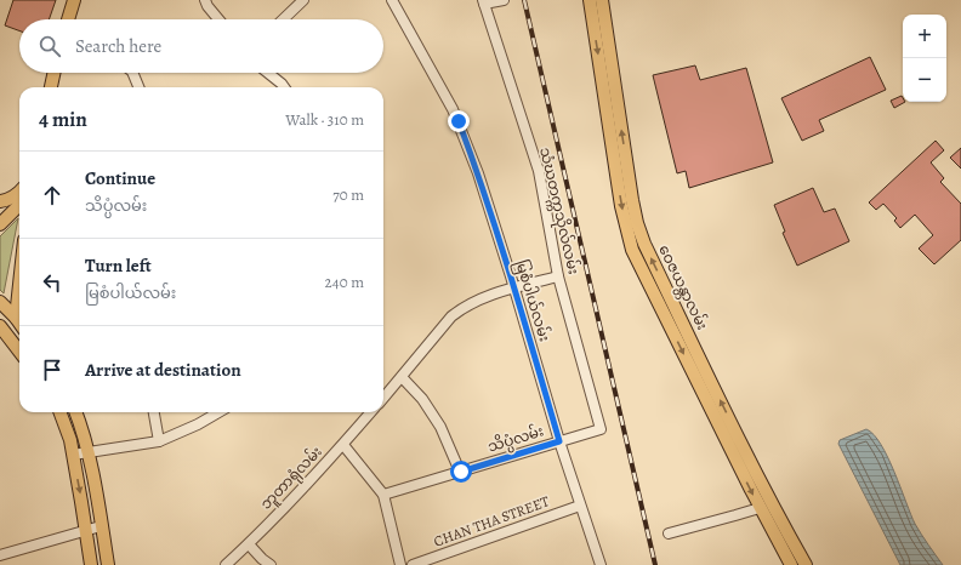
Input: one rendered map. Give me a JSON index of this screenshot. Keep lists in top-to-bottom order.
{
  "streets": {
    "main road": ["ဝေဇယန္တာလမ်း"],
    "street": [
      "သံဃတက္ကသိုလ်လမ်း",
      "မြစံပါယ်လမ်း",
      "သိပ္ပံလမ်း",
      "ဘူတာရုံလမ်း",
      "CHAN THA STREET"
    ]
  },
  "crossings": [
    ["သံဃတက္ကသိုလ်လမ်း", "သိပ္ပံလမ်း"],
    ["မြစံပါယ်လမ်း", "သိပ္ပံလမ်း"],
    ["မြစံပါယ်လမ်း", "CHAN THA STREET"]
  ],
  "page": {
    "map_buttons": ["+", "−"],
    "search": "Search here",
    "heading": ["4 min", "Walk · 310 m"],
    "list": [
      ["Continue", "သိပ္ပံလမ်း", "70 m"],
      ["Turn left", "မြစံပါယ်လမ်း", "240 m"],
      "Arrive at destination"
    ]
  }
}
